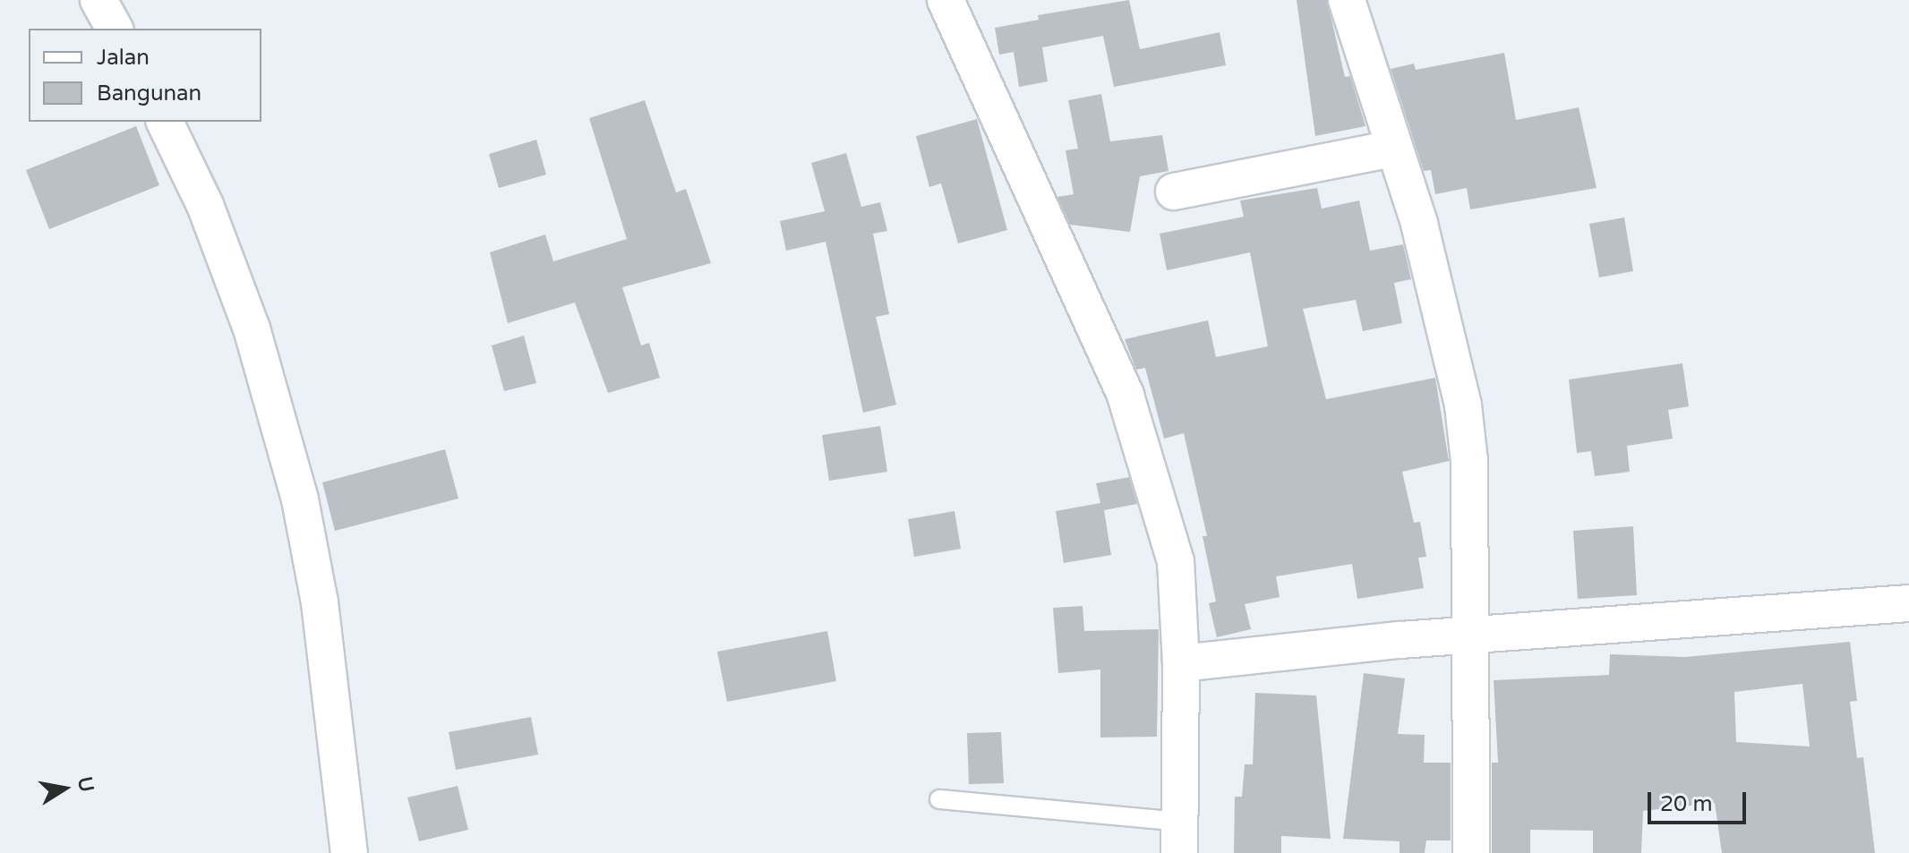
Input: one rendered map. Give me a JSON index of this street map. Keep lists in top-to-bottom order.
{
  "legend": ["Jalan", "Bangunan"],
  "scale_bar": "20 m",
  "north": "right"
}
